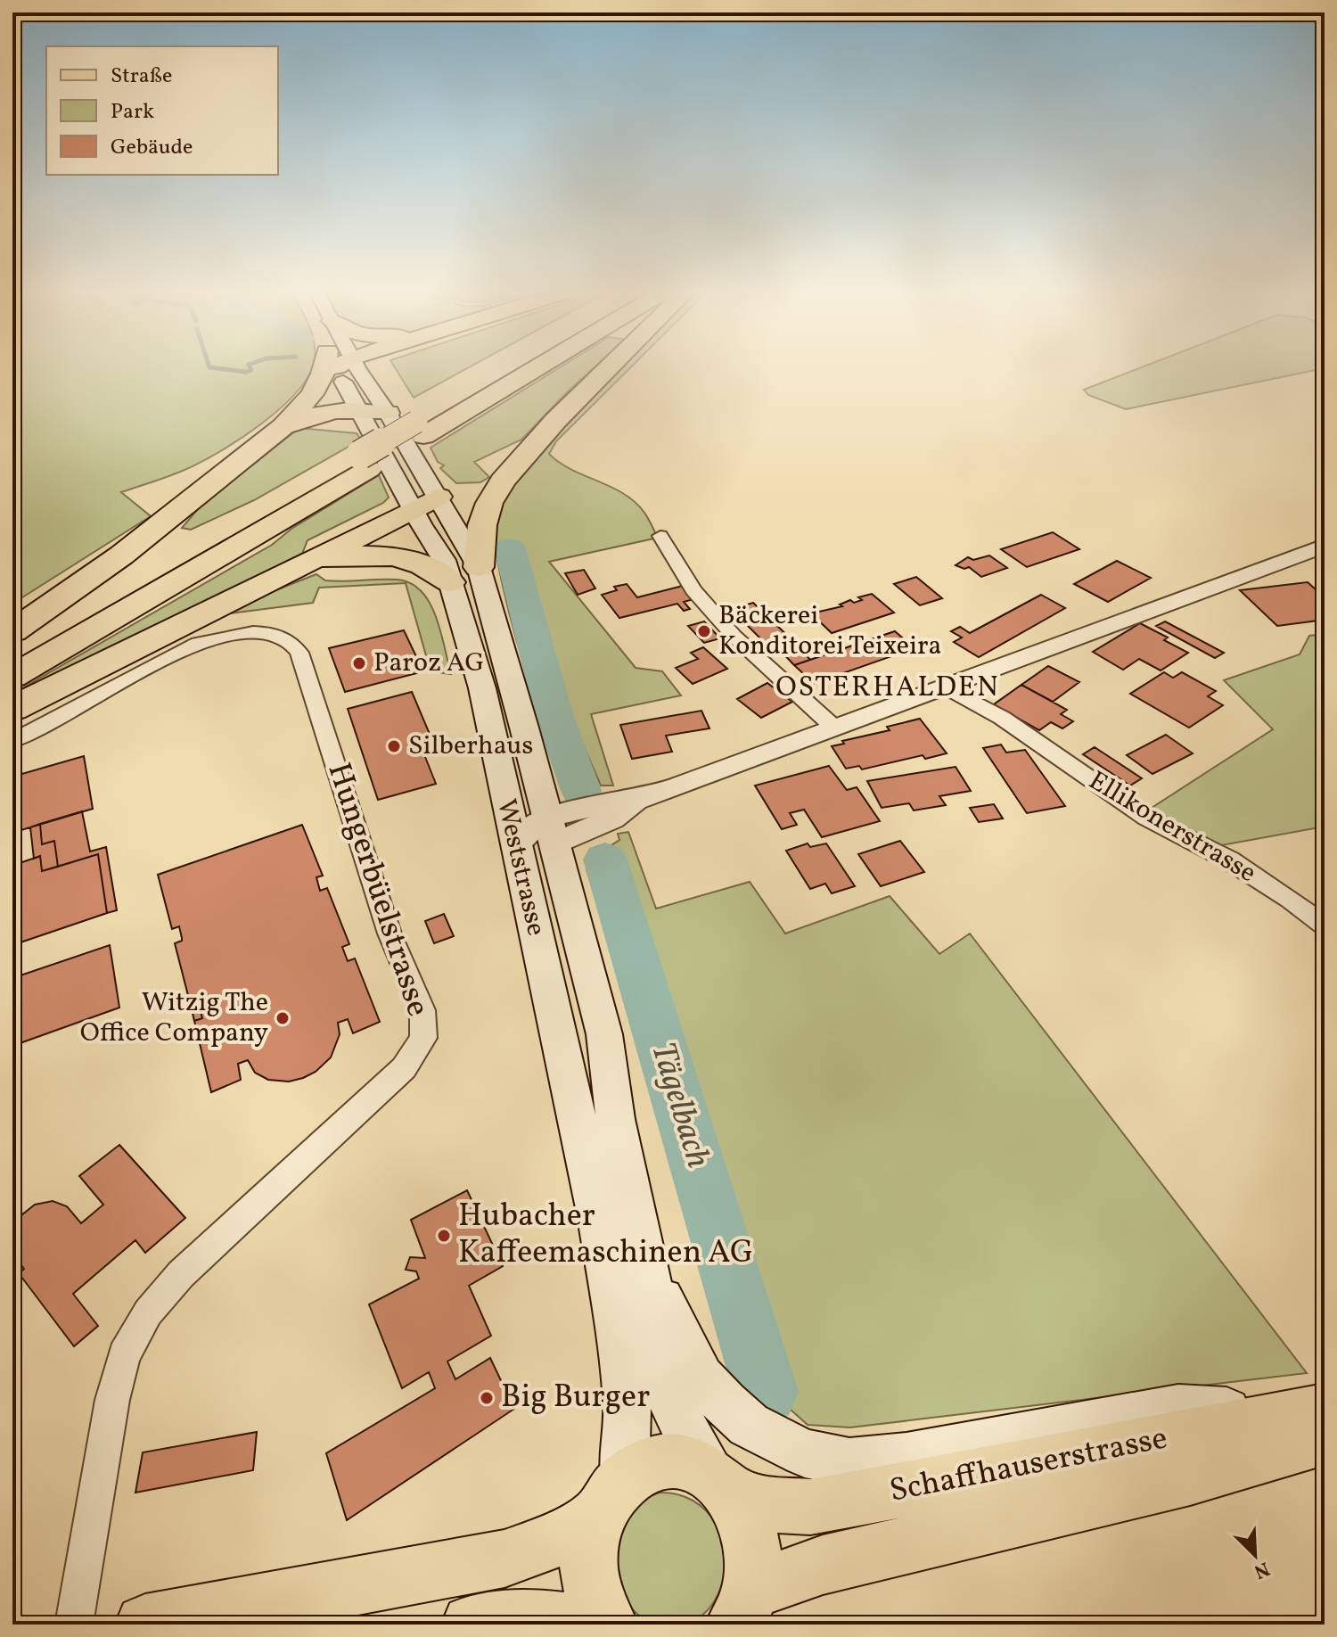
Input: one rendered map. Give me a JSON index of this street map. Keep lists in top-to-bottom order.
{
  "streets": {
    "main road": ["Weststrasse", "Schaffhauserstrasse"],
    "street": ["Ellikonerstrasse", "Hungerbüelstrasse"]
  },
  "crossings": [
    ["Weststrasse", "Schaffhauserstrasse"]
  ],
  "districts": ["OSTERHALDEN"],
  "water": ["Tägelbach"],
  "places": [
    "Bäckerei Konditorei Teixeira",
    "Paroz AG",
    "Silberhaus",
    "Witzig The Office Company",
    "Hubacher Kaffeemaschinen AG",
    "Big Burger"
  ],
  "legend": ["Straße", "Park", "Gebäude"],
  "north": "bottom right"
}
